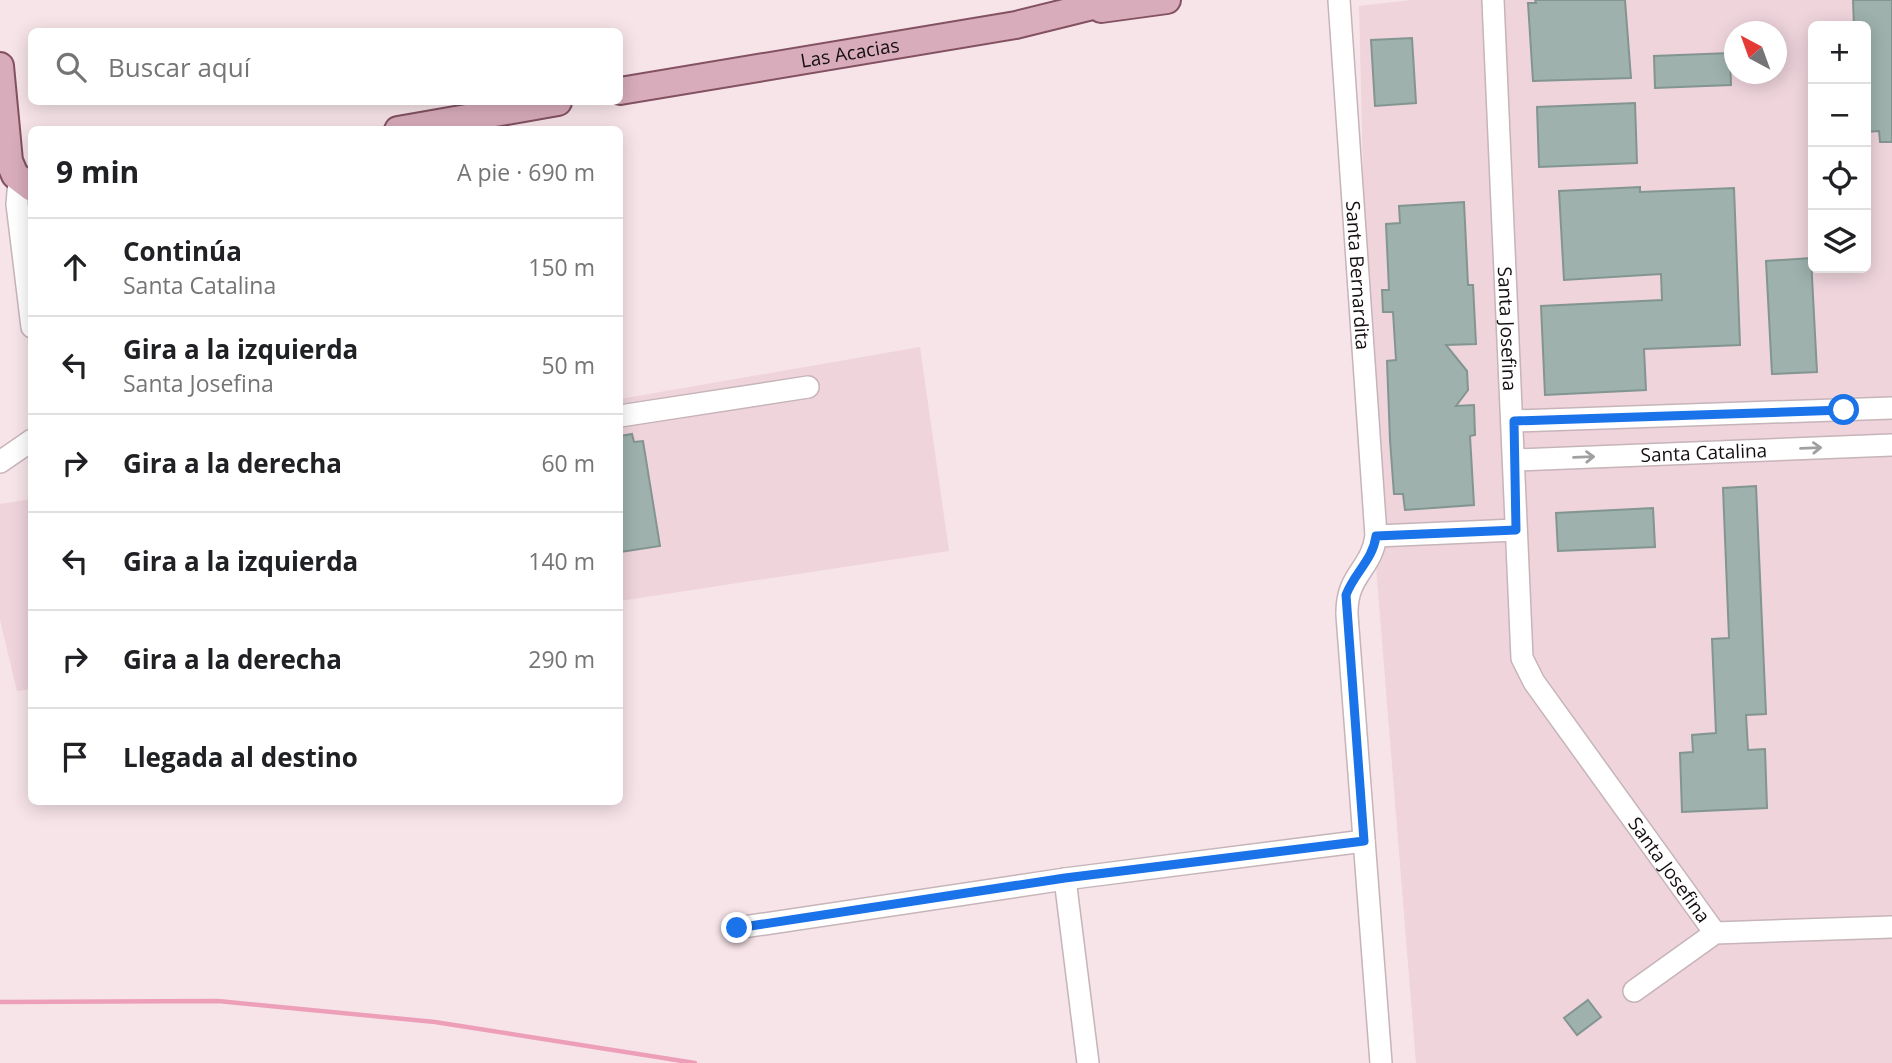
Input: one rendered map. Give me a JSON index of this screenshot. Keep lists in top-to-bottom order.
{
  "streets": {
    "main road": ["Las Acacias"],
    "street": ["Santa Bernardita", "Santa Josefina", "Santa Catalina"]
  },
  "crossings": [
    ["Santa Josefina", "Santa Catalina"]
  ],
  "north": "top left",
  "page": {
    "map_buttons": ["+", "−"],
    "search": "Buscar aquí",
    "heading": ["9 min", "A pie · 690 m"],
    "list": [
      ["Continúa", "Santa Catalina", "150 m"],
      ["Gira a la izquierda", "Santa Josefina", "50 m"],
      ["Gira a la derecha", "60 m"],
      ["Gira a la izquierda", "140 m"],
      ["Gira a la derecha", "290 m"],
      "Llegada al destino"
    ]
  }
}
